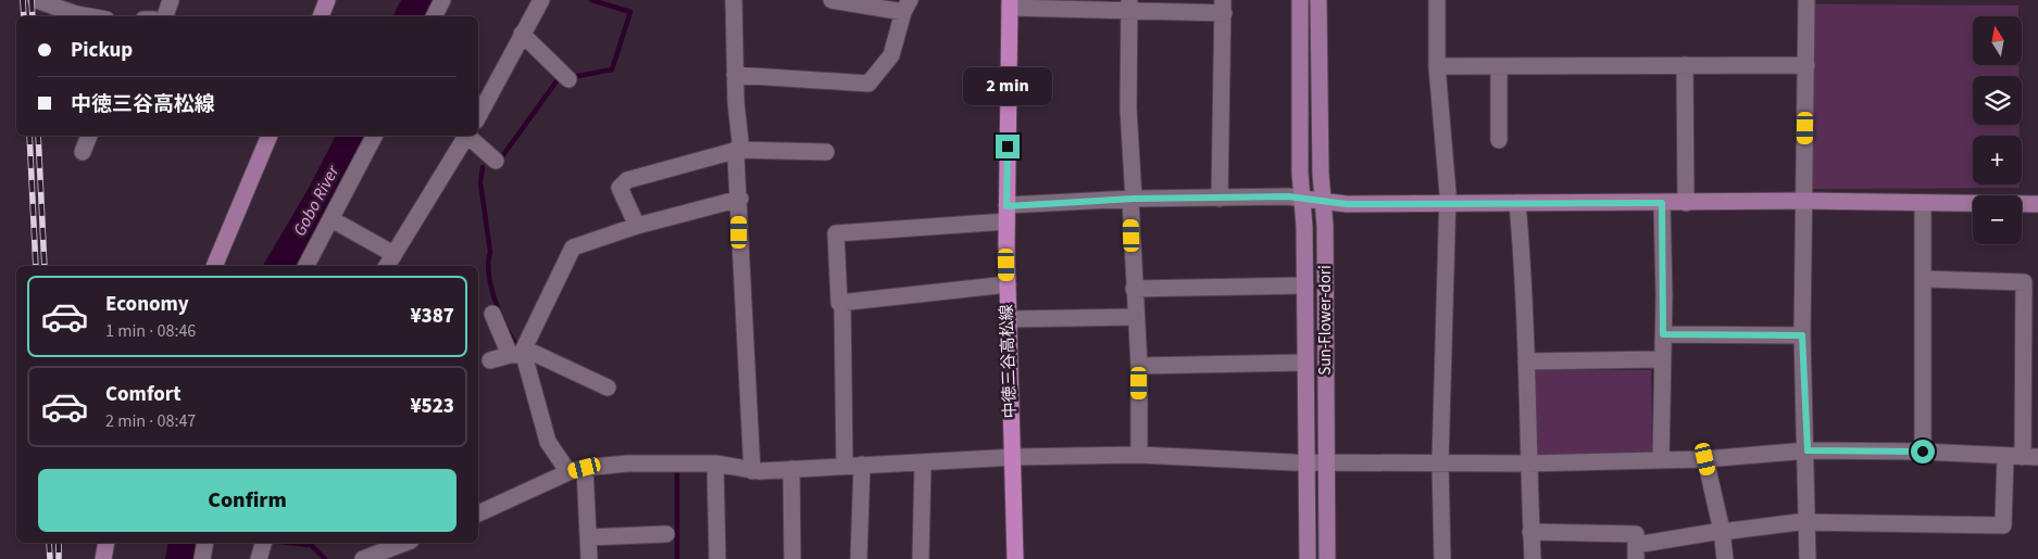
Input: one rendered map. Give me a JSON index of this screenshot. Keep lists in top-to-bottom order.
{
  "streets": {
    "main road": ["中徳三谷高松線"],
    "street": ["Sun-Flower-dori"]
  },
  "water": ["Gobo River"],
  "north": "top",
  "page": {
    "map_buttons": ["+", "−"],
    "banner": ["Pickup", "中徳三谷高松線"],
    "bubble": "2 min",
    "list": [
      {
        "name": "Economy",
        "note": "1 min · 08:46",
        "value": "¥387"
      },
      {
        "name": "Comfort",
        "note": "2 min · 08:47",
        "value": "¥523"
      }
    ],
    "buttons": "Confirm"
  }
}
